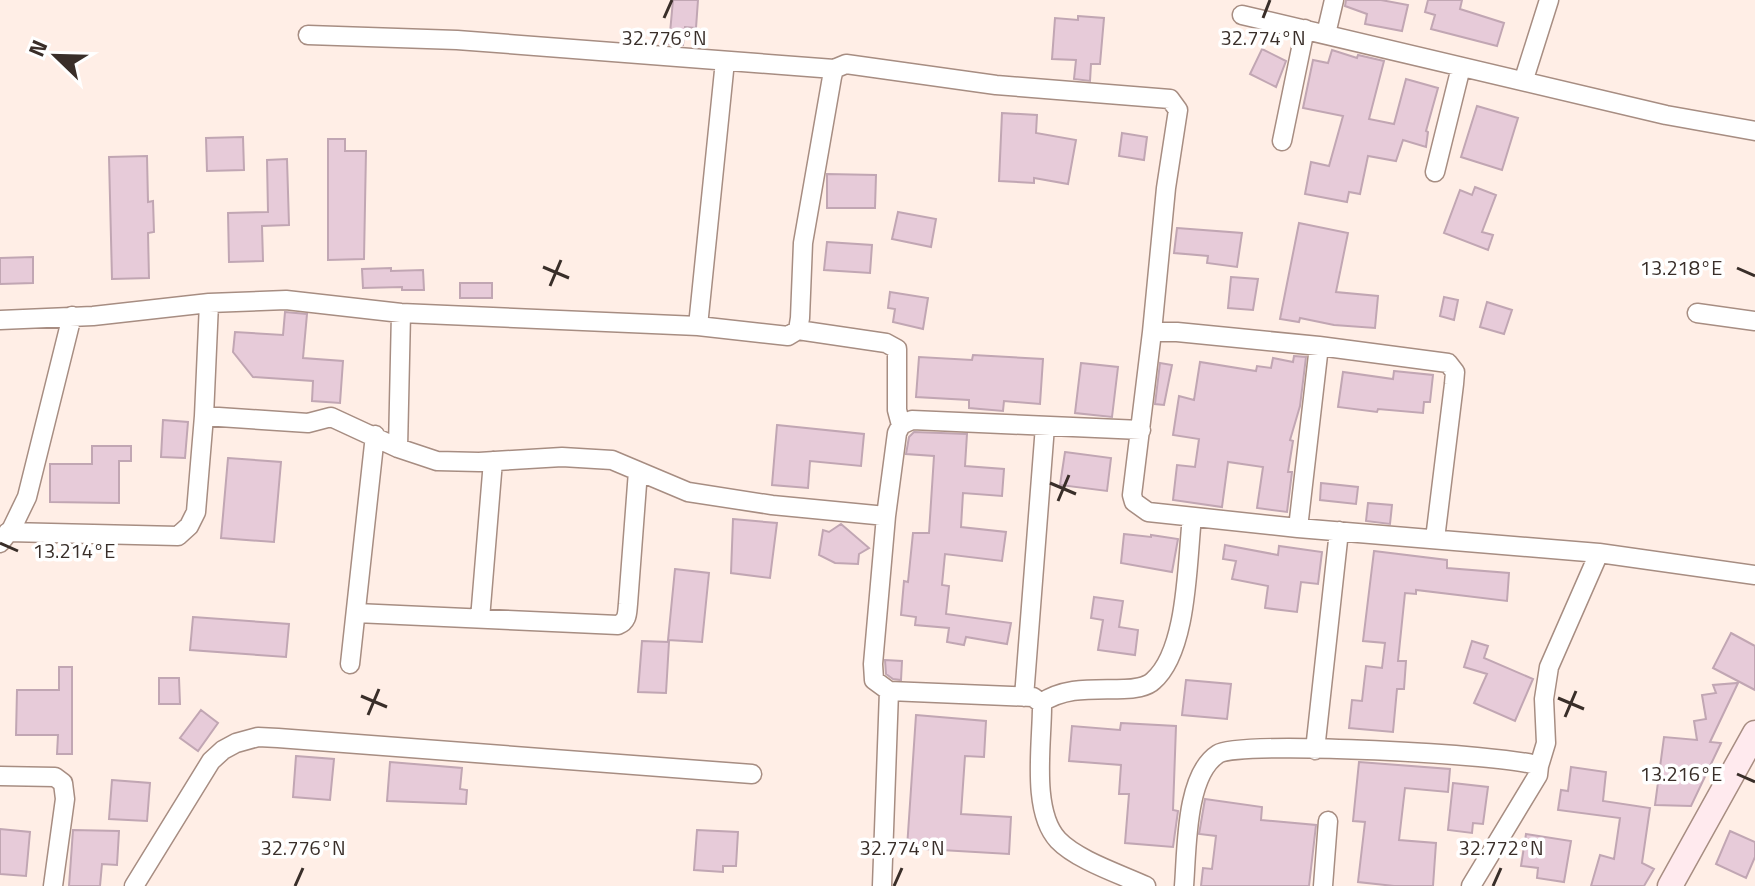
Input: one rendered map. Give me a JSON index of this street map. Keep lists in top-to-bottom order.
{
  "north": "top left",
  "coordinates": [
    "32.776°N",
    "32.774°N",
    "13.218°E",
    "13.214°E",
    "13.216°E",
    "32.772°N"
  ]
}
